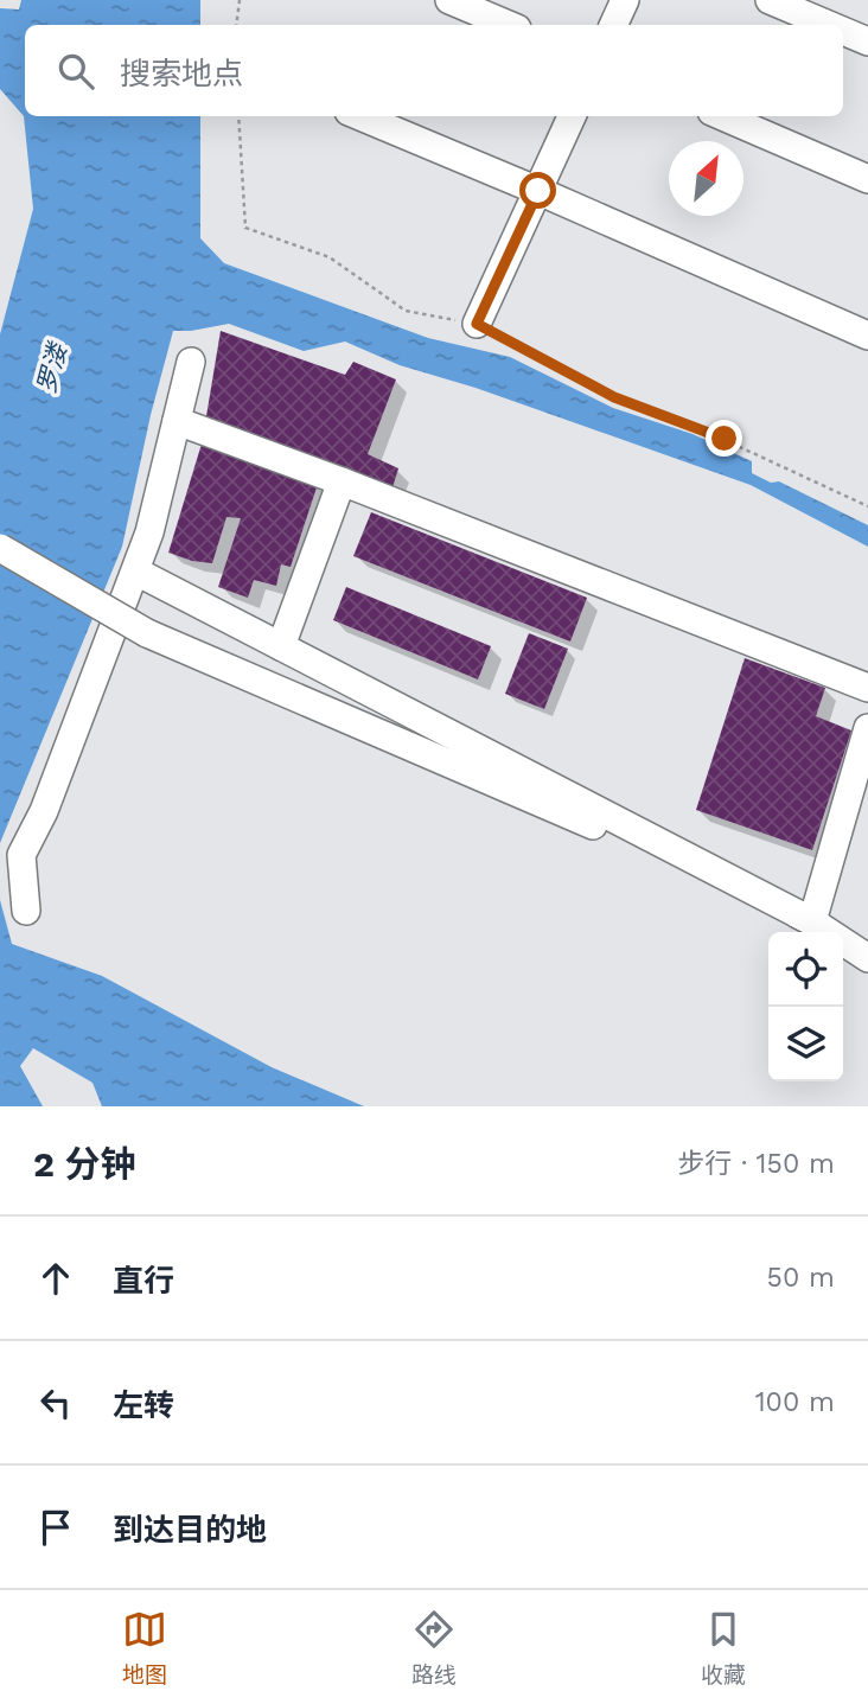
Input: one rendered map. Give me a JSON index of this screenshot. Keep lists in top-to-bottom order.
{
  "water": ["罗溇"],
  "north": "top right",
  "page": {
    "search": "搜索地点",
    "heading": ["2 分钟", "步行 · 150 m"],
    "list": [
      ["直行", "50 m"],
      ["左转", "100 m"],
      "到达目的地"
    ],
    "nav": ["地图", "路线", "收藏"]
  }
}
